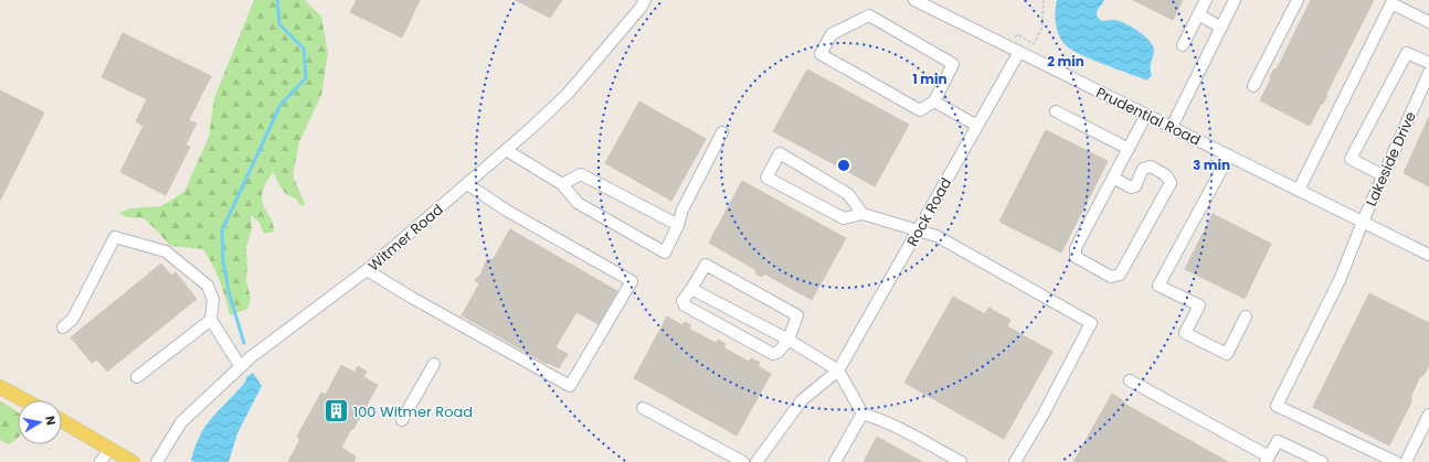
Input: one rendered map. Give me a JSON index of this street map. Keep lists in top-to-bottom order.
{
  "streets": {
    "street": [
      "Prudential Road",
      "Lakeside Drive",
      "Rock Road",
      "Witmer Road"
    ]
  },
  "crossings": [
    ["Prudential Road", "Lakeside Drive"],
    ["Prudential Road", "Rock Road"]
  ],
  "places": {
    "building": ["100 Witmer Road"]
  },
  "north": "right",
  "rings": ["2 min", "1 min", "3 min"]
}
